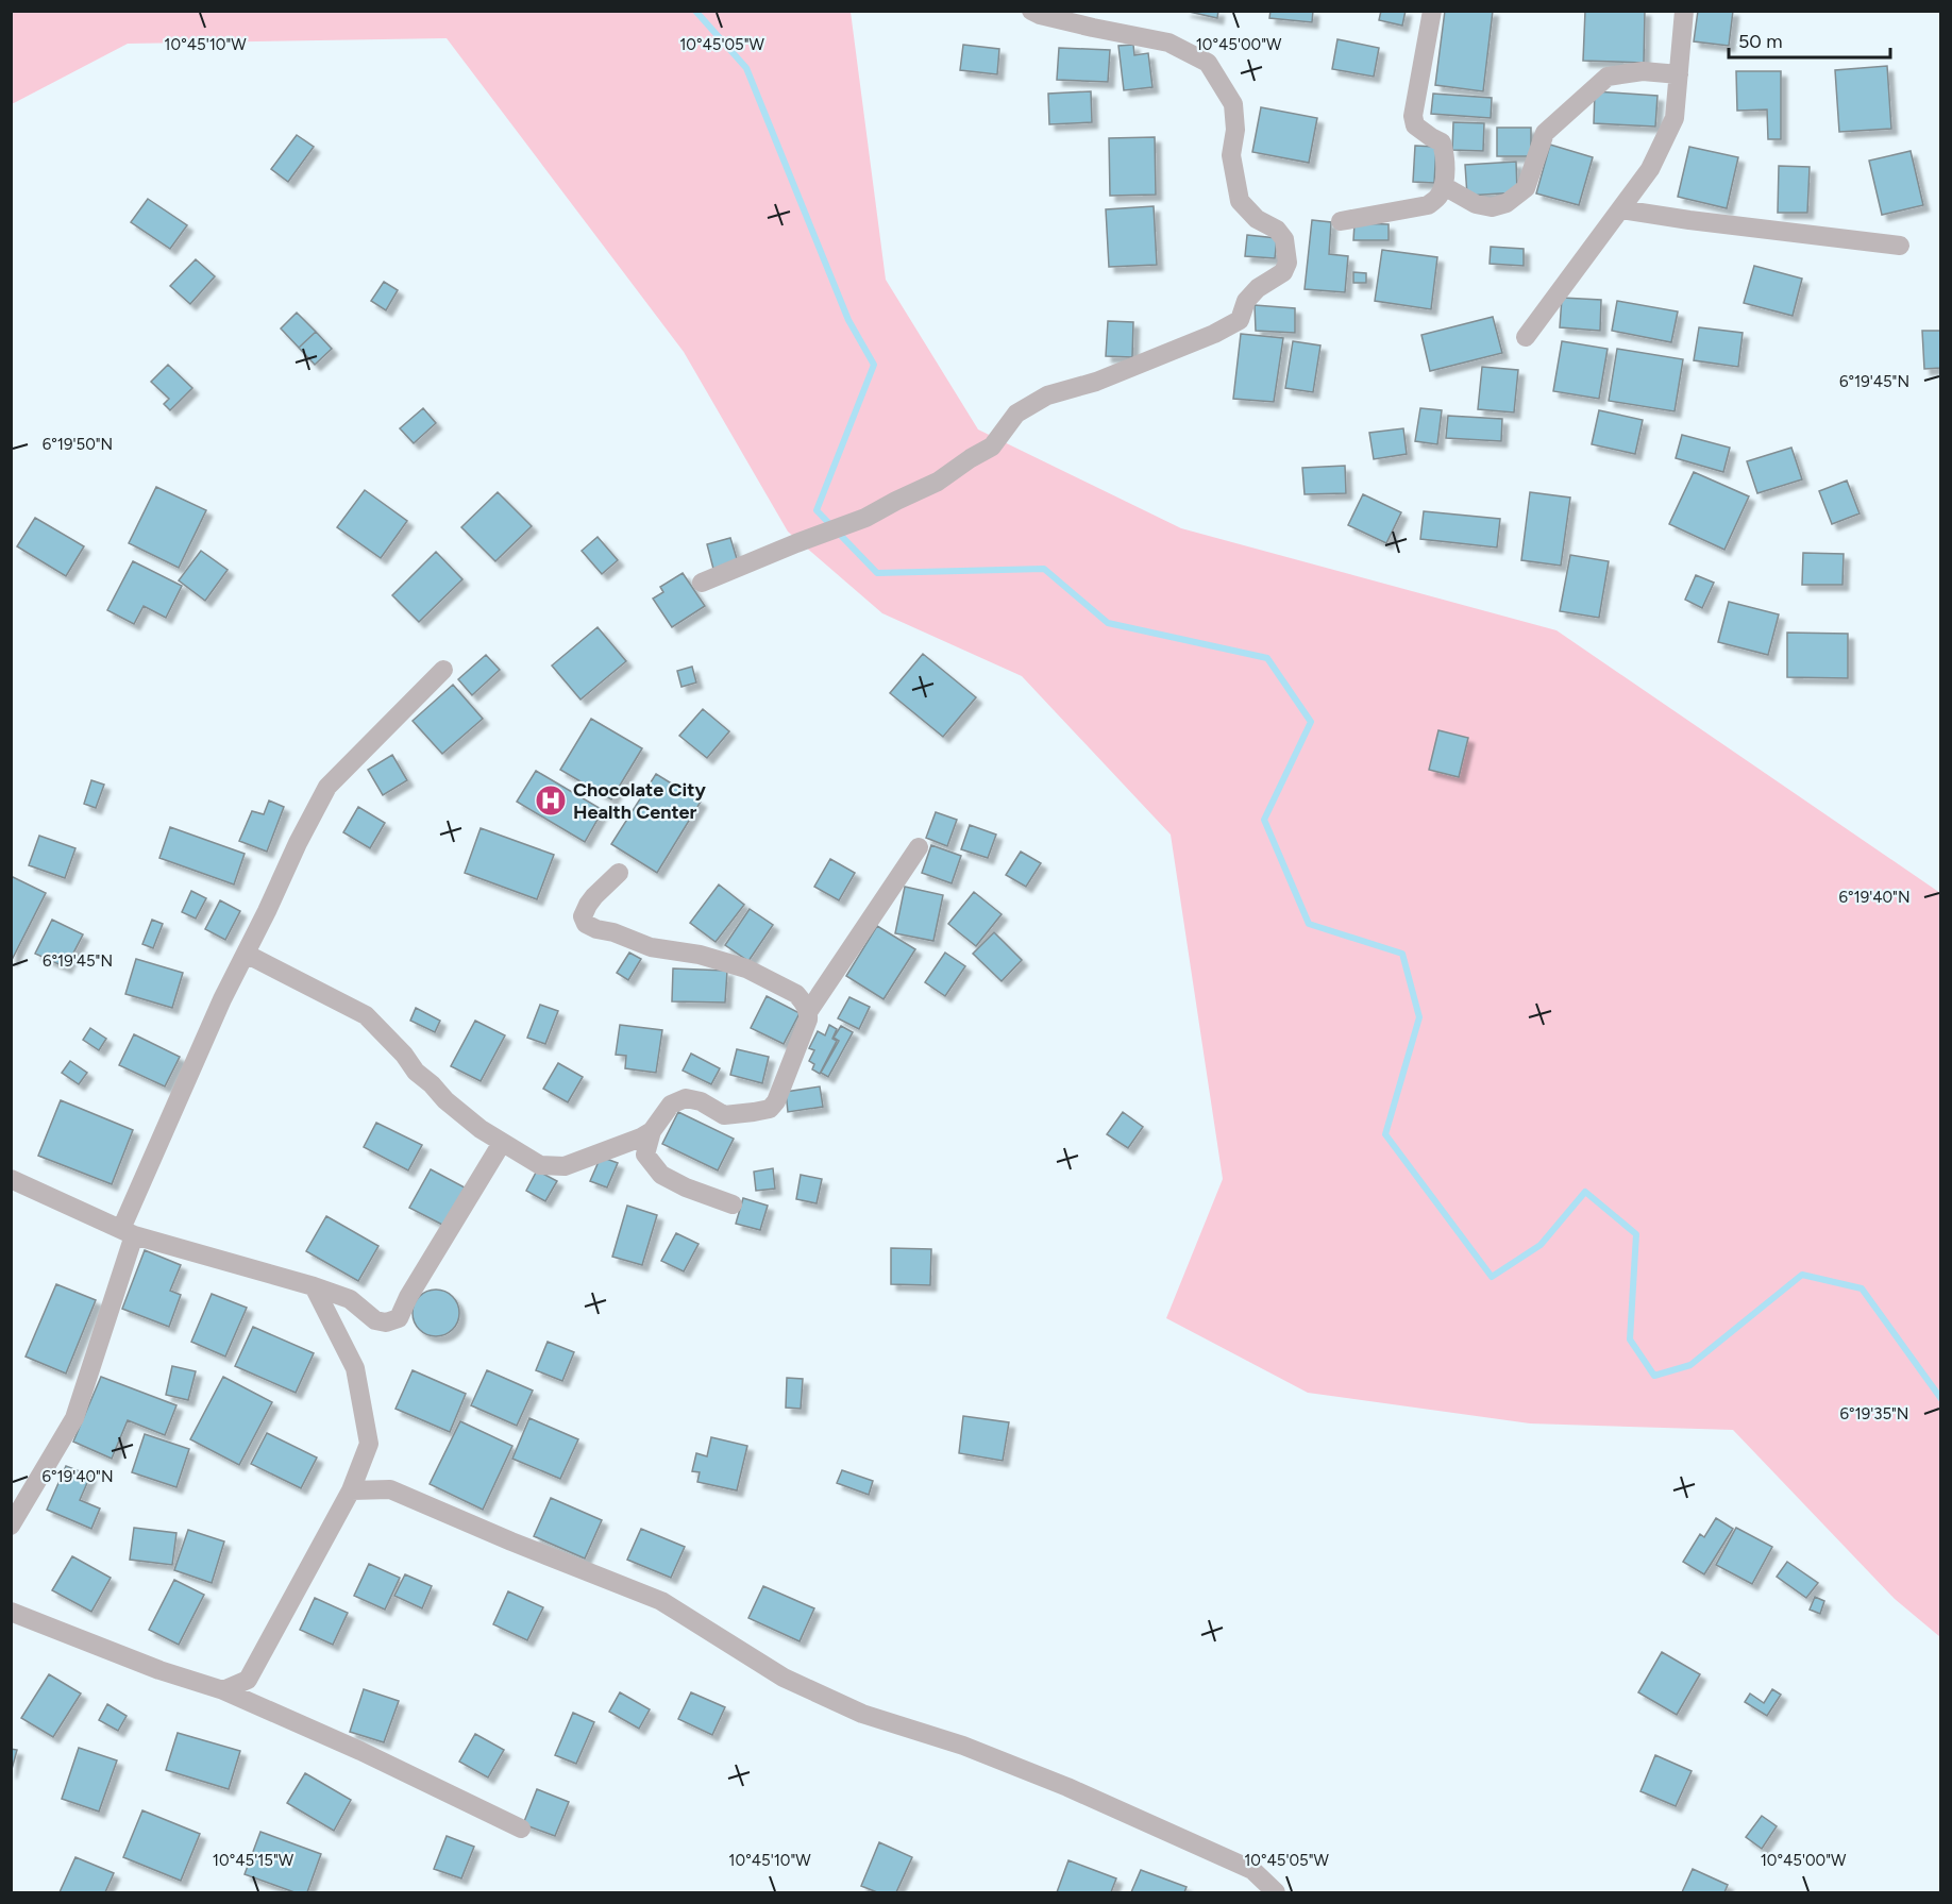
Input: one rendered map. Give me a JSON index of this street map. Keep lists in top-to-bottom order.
{
  "places": {
    "hospital": ["Chocolate City Health Center"]
  },
  "scale_bar": "50 m",
  "coordinates": [
    "10°45'05\"W",
    "10°45'10\"W",
    "10°45'00\"W",
    "6°19'45\"N",
    "6°19'50\"N",
    "6°19'40\"N",
    "6°19'35\"N",
    "10°45'15\"W"
  ]
}
